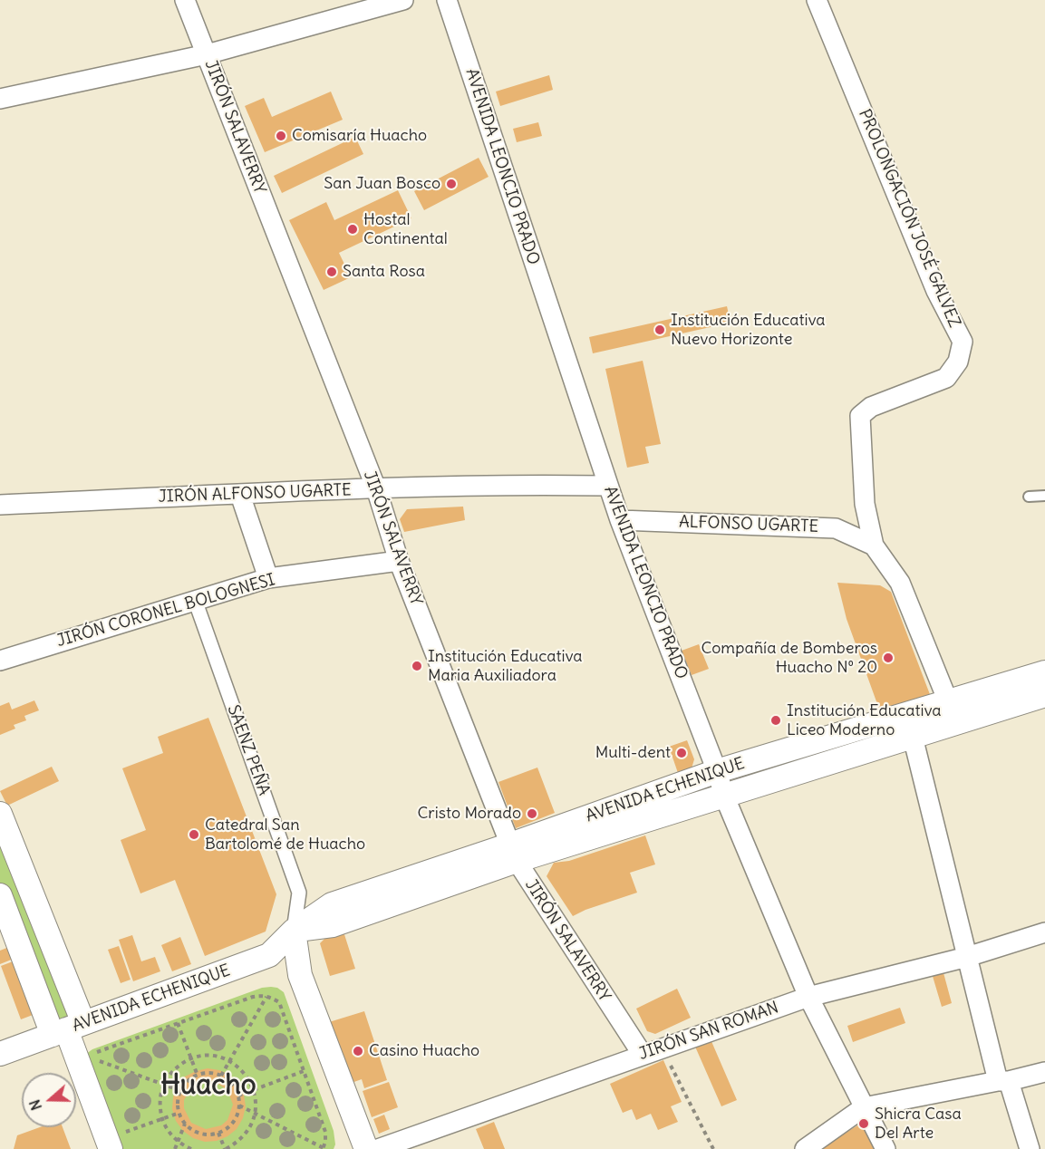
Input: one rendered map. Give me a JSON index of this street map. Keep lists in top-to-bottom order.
{
  "streets": {
    "street": [
      "JIRÓN SALAVERRY",
      "AVENIDA LEONCIO PRADO",
      "PROLONGACIÓN JOSÉ GALVEZ",
      "JIRÓN ALFONSO UGARTE",
      "ALFONSO UGARTE",
      "JIRÓN CORONEL BOLOGNESI",
      "SAENZ PEÑA",
      "AVENIDA ECHENIQUE",
      "JIRÓN SAN ROMAN"
    ]
  },
  "crossings": [
    ["JIRÓN SALAVERRY", "JIRÓN ALFONSO UGARTE"],
    ["JIRÓN SALAVERRY", "JIRÓN CORONEL BOLOGNESI"],
    ["JIRÓN SALAVERRY", "AVENIDA ECHENIQUE"],
    ["JIRÓN SALAVERRY", "JIRÓN SAN ROMAN"],
    ["AVENIDA LEONCIO PRADO", "JIRÓN ALFONSO UGARTE"],
    ["AVENIDA LEONCIO PRADO", "ALFONSO UGARTE"],
    ["AVENIDA LEONCIO PRADO", "AVENIDA ECHENIQUE"],
    ["AVENIDA LEONCIO PRADO", "JIRÓN SAN ROMAN"],
    ["PROLONGACIÓN JOSÉ GALVEZ", "ALFONSO UGARTE"],
    ["PROLONGACIÓN JOSÉ GALVEZ", "AVENIDA ECHENIQUE"],
    ["JIRÓN CORONEL BOLOGNESI", "SAENZ PEÑA"],
    ["SAENZ PEÑA", "AVENIDA ECHENIQUE"]
  ],
  "districts": ["Huacho"],
  "places": [
    "Comisaría Huacho",
    "San Juan Bosco",
    "Hostal Continental",
    "Santa Rosa",
    "Institución Educativa Nuevo Horizonte",
    "Compañía de Bomberos Huacho Nº 20",
    "Institución Educativa Maria Auxiliadora",
    "Institución Educativa Liceo Moderno",
    "Multi-dent",
    "Cristo Morado",
    "Catedral San Bartolomé de Huacho",
    "Casino Huacho",
    "Shicra Casa Del Arte"
  ],
  "north": "left"
}
